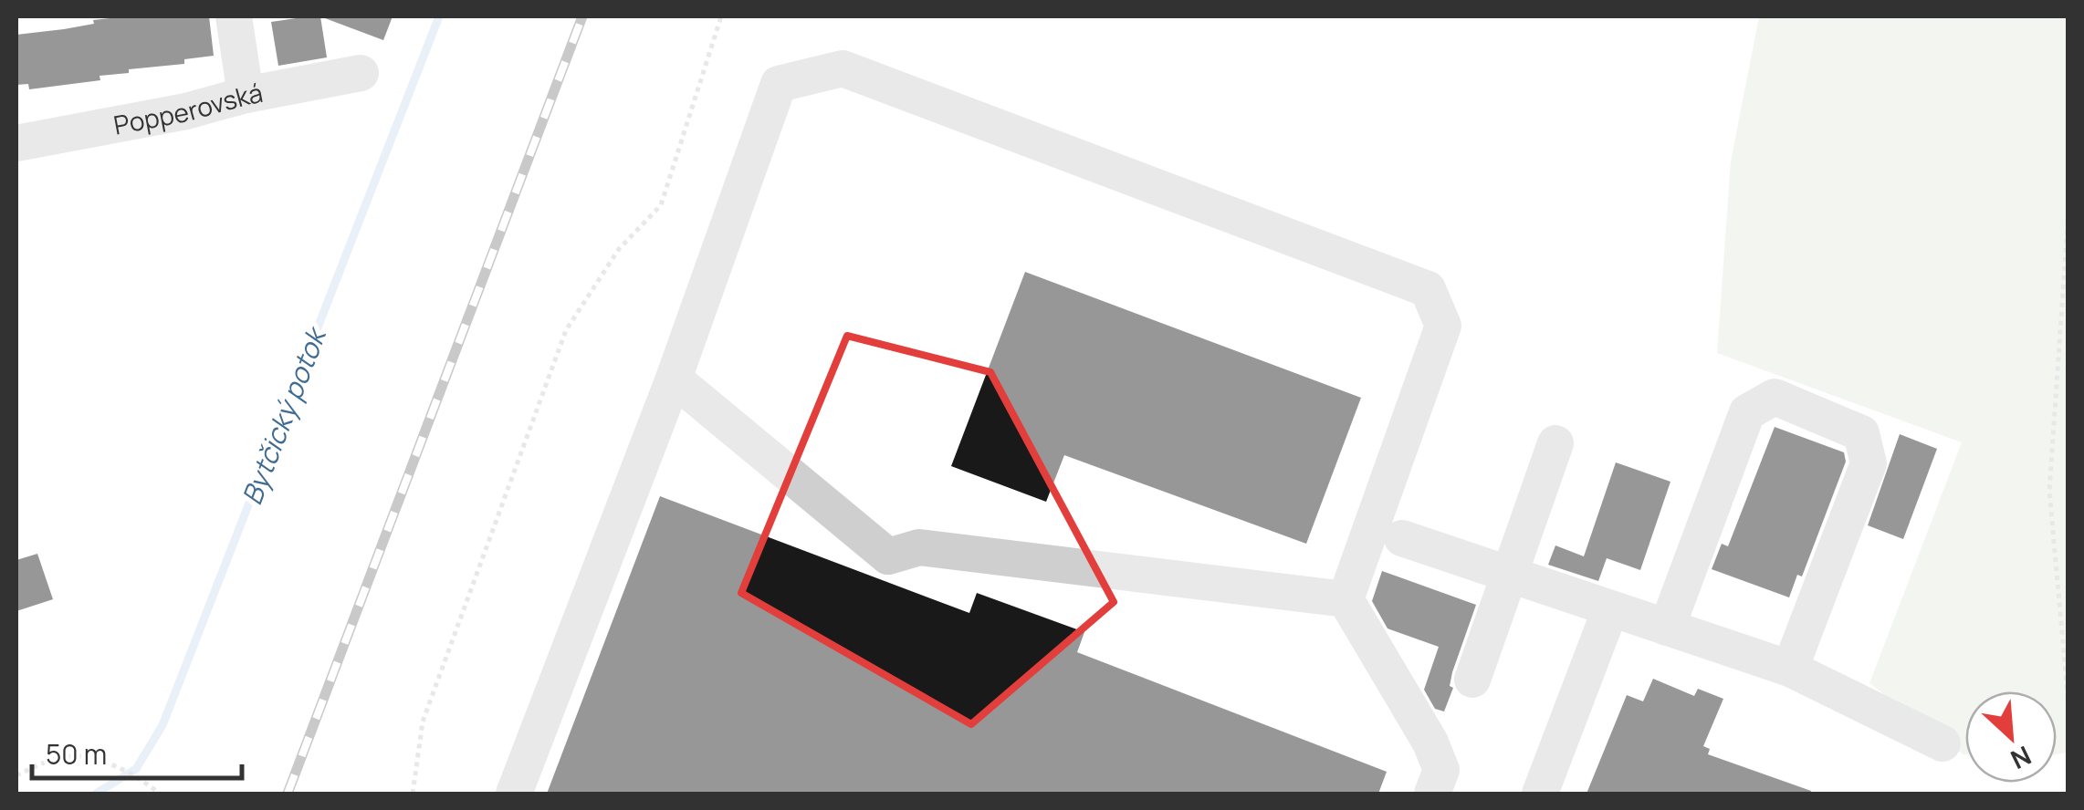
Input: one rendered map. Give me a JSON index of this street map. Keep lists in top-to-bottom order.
{
  "streets": {
    "street": ["Popperovská"]
  },
  "water": ["Bytčický potok"],
  "scale_bar": "50 m",
  "north": "bottom right"
}
